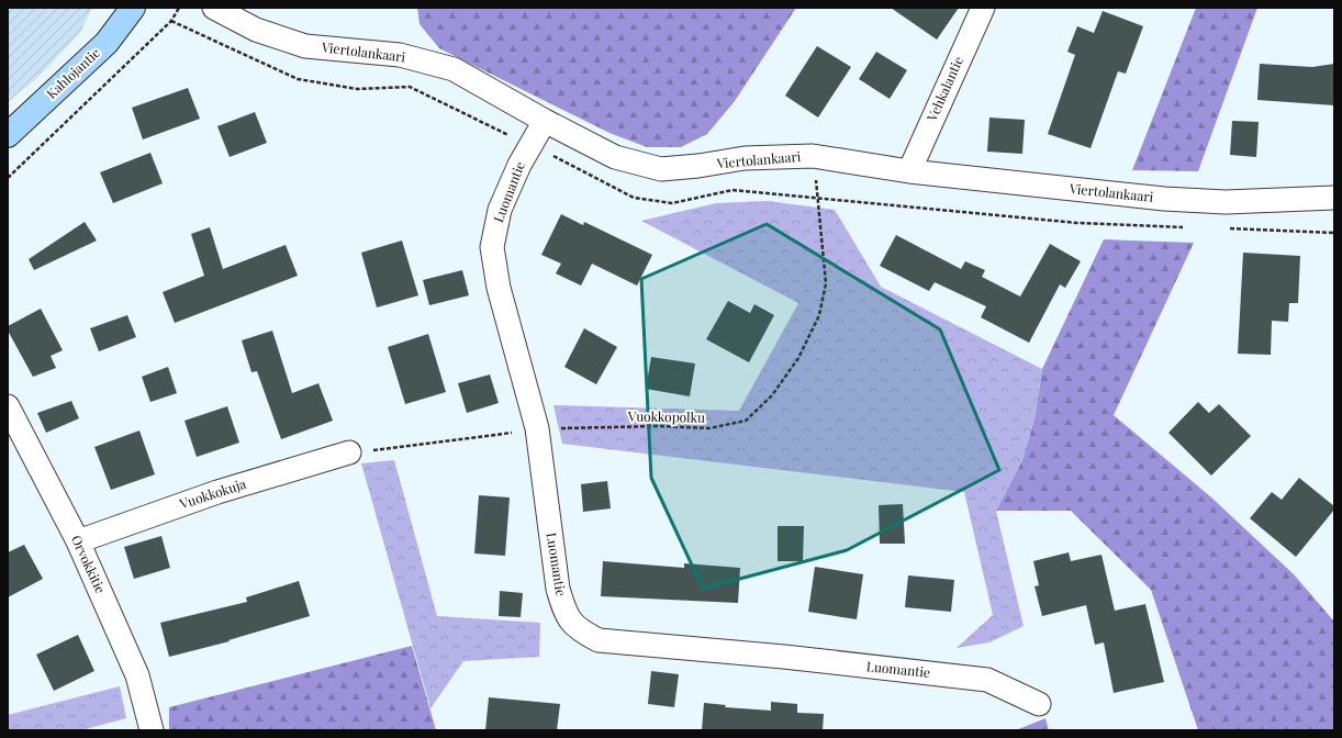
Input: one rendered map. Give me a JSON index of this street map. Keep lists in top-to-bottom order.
{
  "streets": {
    "street": [
      "Viertolankaari",
      "Kahlojantie",
      "Vehkalantie",
      "Luomantie",
      "Vuokkokuja",
      "Orvokkitie"
    ],
    "path": ["Vuokkopolku"]
  },
  "crossings": [
    ["Viertolankaari", "Vehkalantie"],
    ["Viertolankaari", "Luomantie"],
    ["Viertolankaari", "Vuokkopolku"],
    ["Luomantie", "Vuokkopolku"],
    ["Vuokkopolku", "Vuokkokuja"],
    ["Vuokkokuja", "Orvokkitie"]
  ]
}
